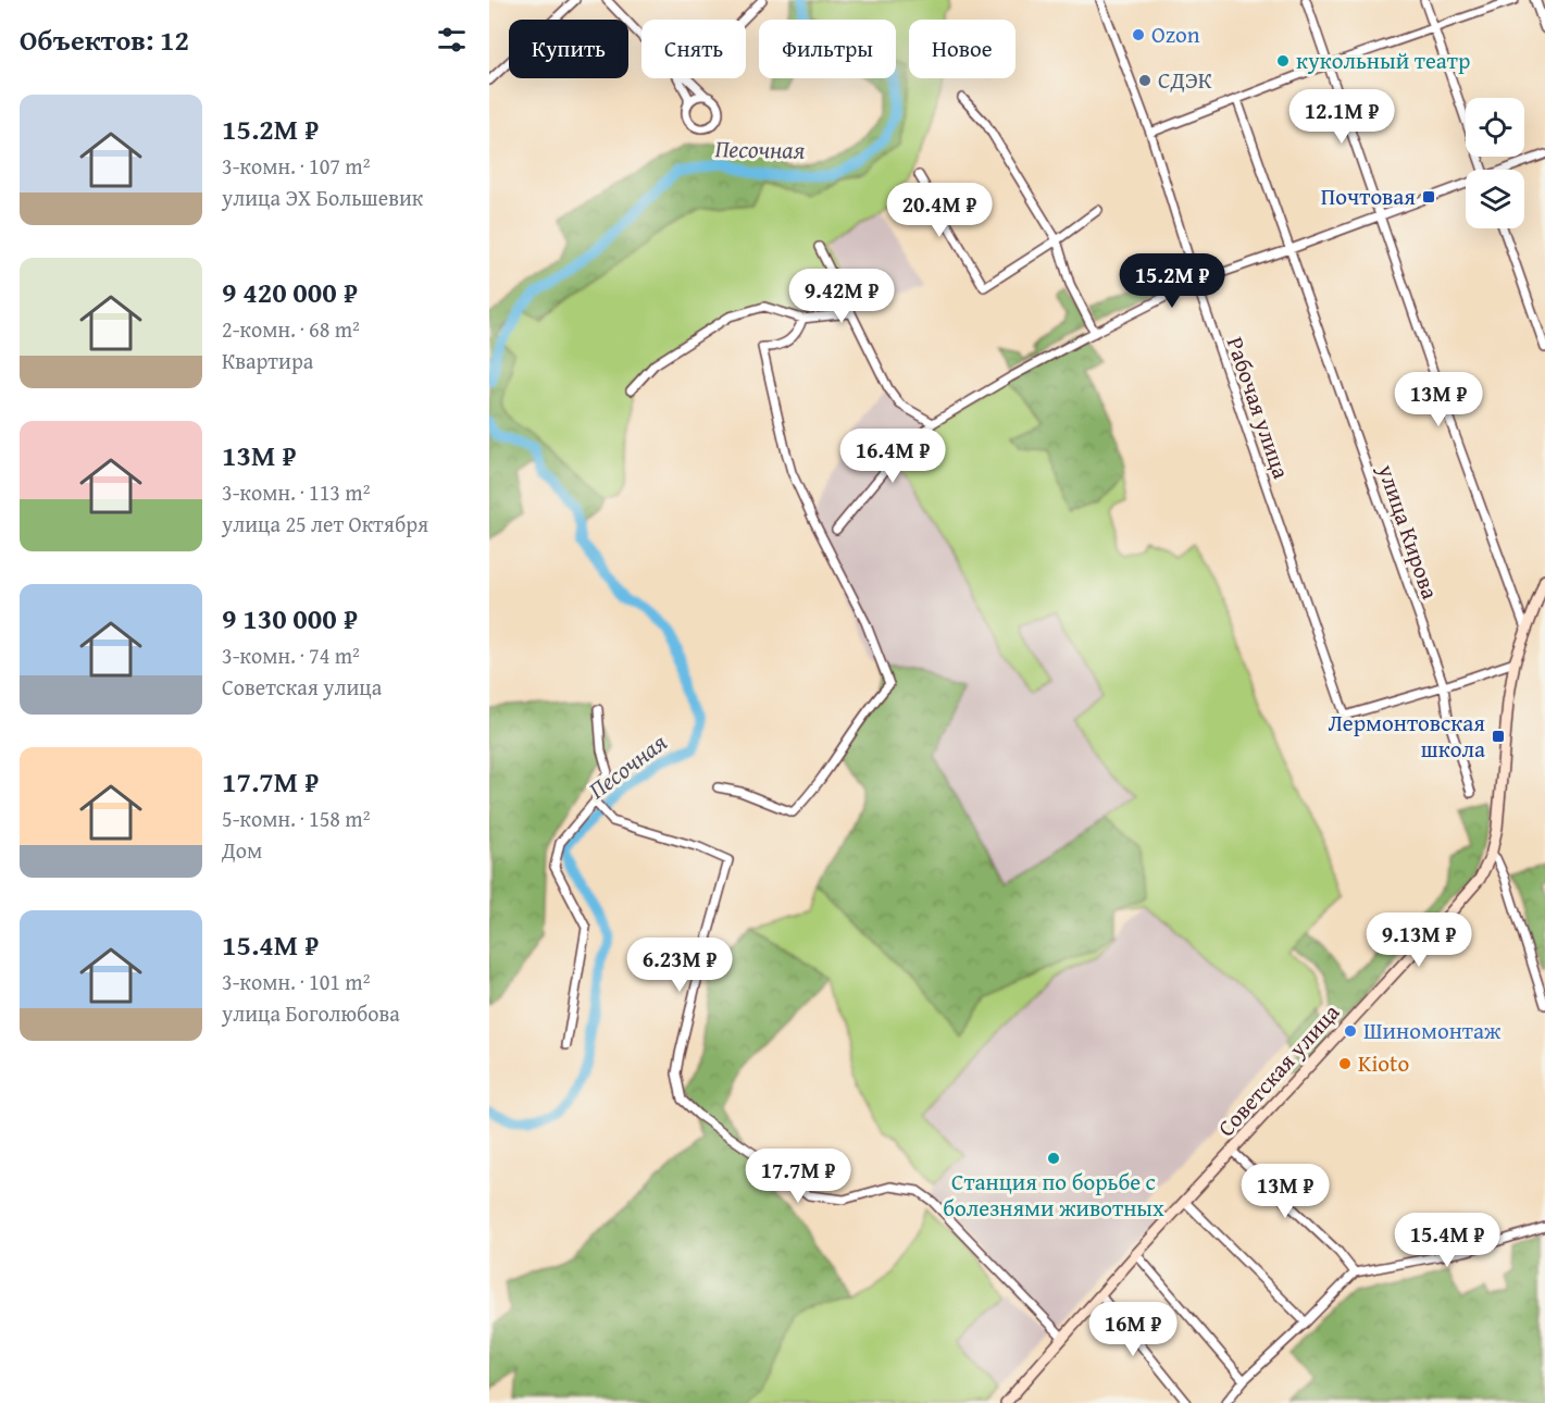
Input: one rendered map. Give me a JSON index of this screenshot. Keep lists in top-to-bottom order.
{
  "streets": {
    "main road": ["Советская улица"],
    "street": ["Рабочая улица", "улица Кирова"]
  },
  "crossings": [
    ["Рабочая улица", "улица Кирова"]
  ],
  "water": ["Песочная"],
  "places": {
    "other": [
      "Ozon",
      "кукольный театр",
      "СДЭК",
      "Шиномонтаж",
      "Kioto",
      "Станция по борьбе с болезнями животных"
    ],
    "transit": ["Почтовая", "Лермонтовская школа"]
  },
  "page": {
    "heading": "Объектов: 12",
    "chip": [
      "Купить",
      "Снять",
      "Фильтры",
      "Новое"
    ],
    "list": [
      {
        "name": "15.2M ₽",
        "note": "3-комн. · 107 m² · улица ЭХ Большевик"
      },
      {
        "name": "9 420 000 ₽",
        "note": "2-комн. · 68 m² · Квартира"
      },
      {
        "name": "13M ₽",
        "note": "3-комн. · 113 m² · улица 25 лет Октября"
      },
      {
        "name": "9 130 000 ₽",
        "note": "3-комн. · 74 m² · Советская улица"
      },
      {
        "name": "17.7M ₽",
        "note": "5-комн. · 158 m² · Дом"
      },
      {
        "name": "15.4M ₽",
        "note": "3-комн. · 101 m² · улица Боголюбова"
      }
    ],
    "price": [
      "12.1M ₽",
      "20.4M ₽",
      "15.2M ₽",
      "9.42M ₽",
      "13M ₽",
      "16.4M ₽",
      "9.13M ₽",
      "6.23M ₽",
      "17.7M ₽",
      "13M ₽",
      "15.4M ₽",
      "16M ₽"
    ]
  }
}
